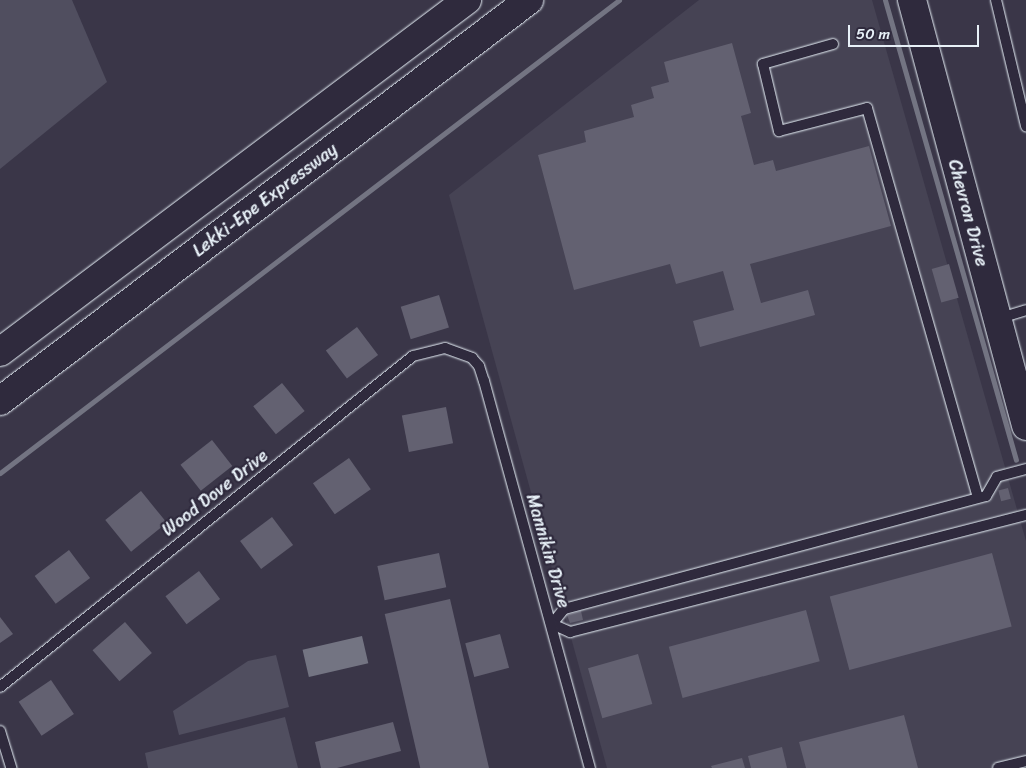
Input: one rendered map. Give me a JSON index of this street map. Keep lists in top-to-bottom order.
{
  "streets": {
    "main road": ["Lekki-Epe Expressway", "Chevron Drive"],
    "lane": ["Wood Dove Drive", "Mannikin Drive"]
  },
  "crossings": [
    ["Wood Dove Drive", "Mannikin Drive"]
  ],
  "scale_bar": "50 m"
}
